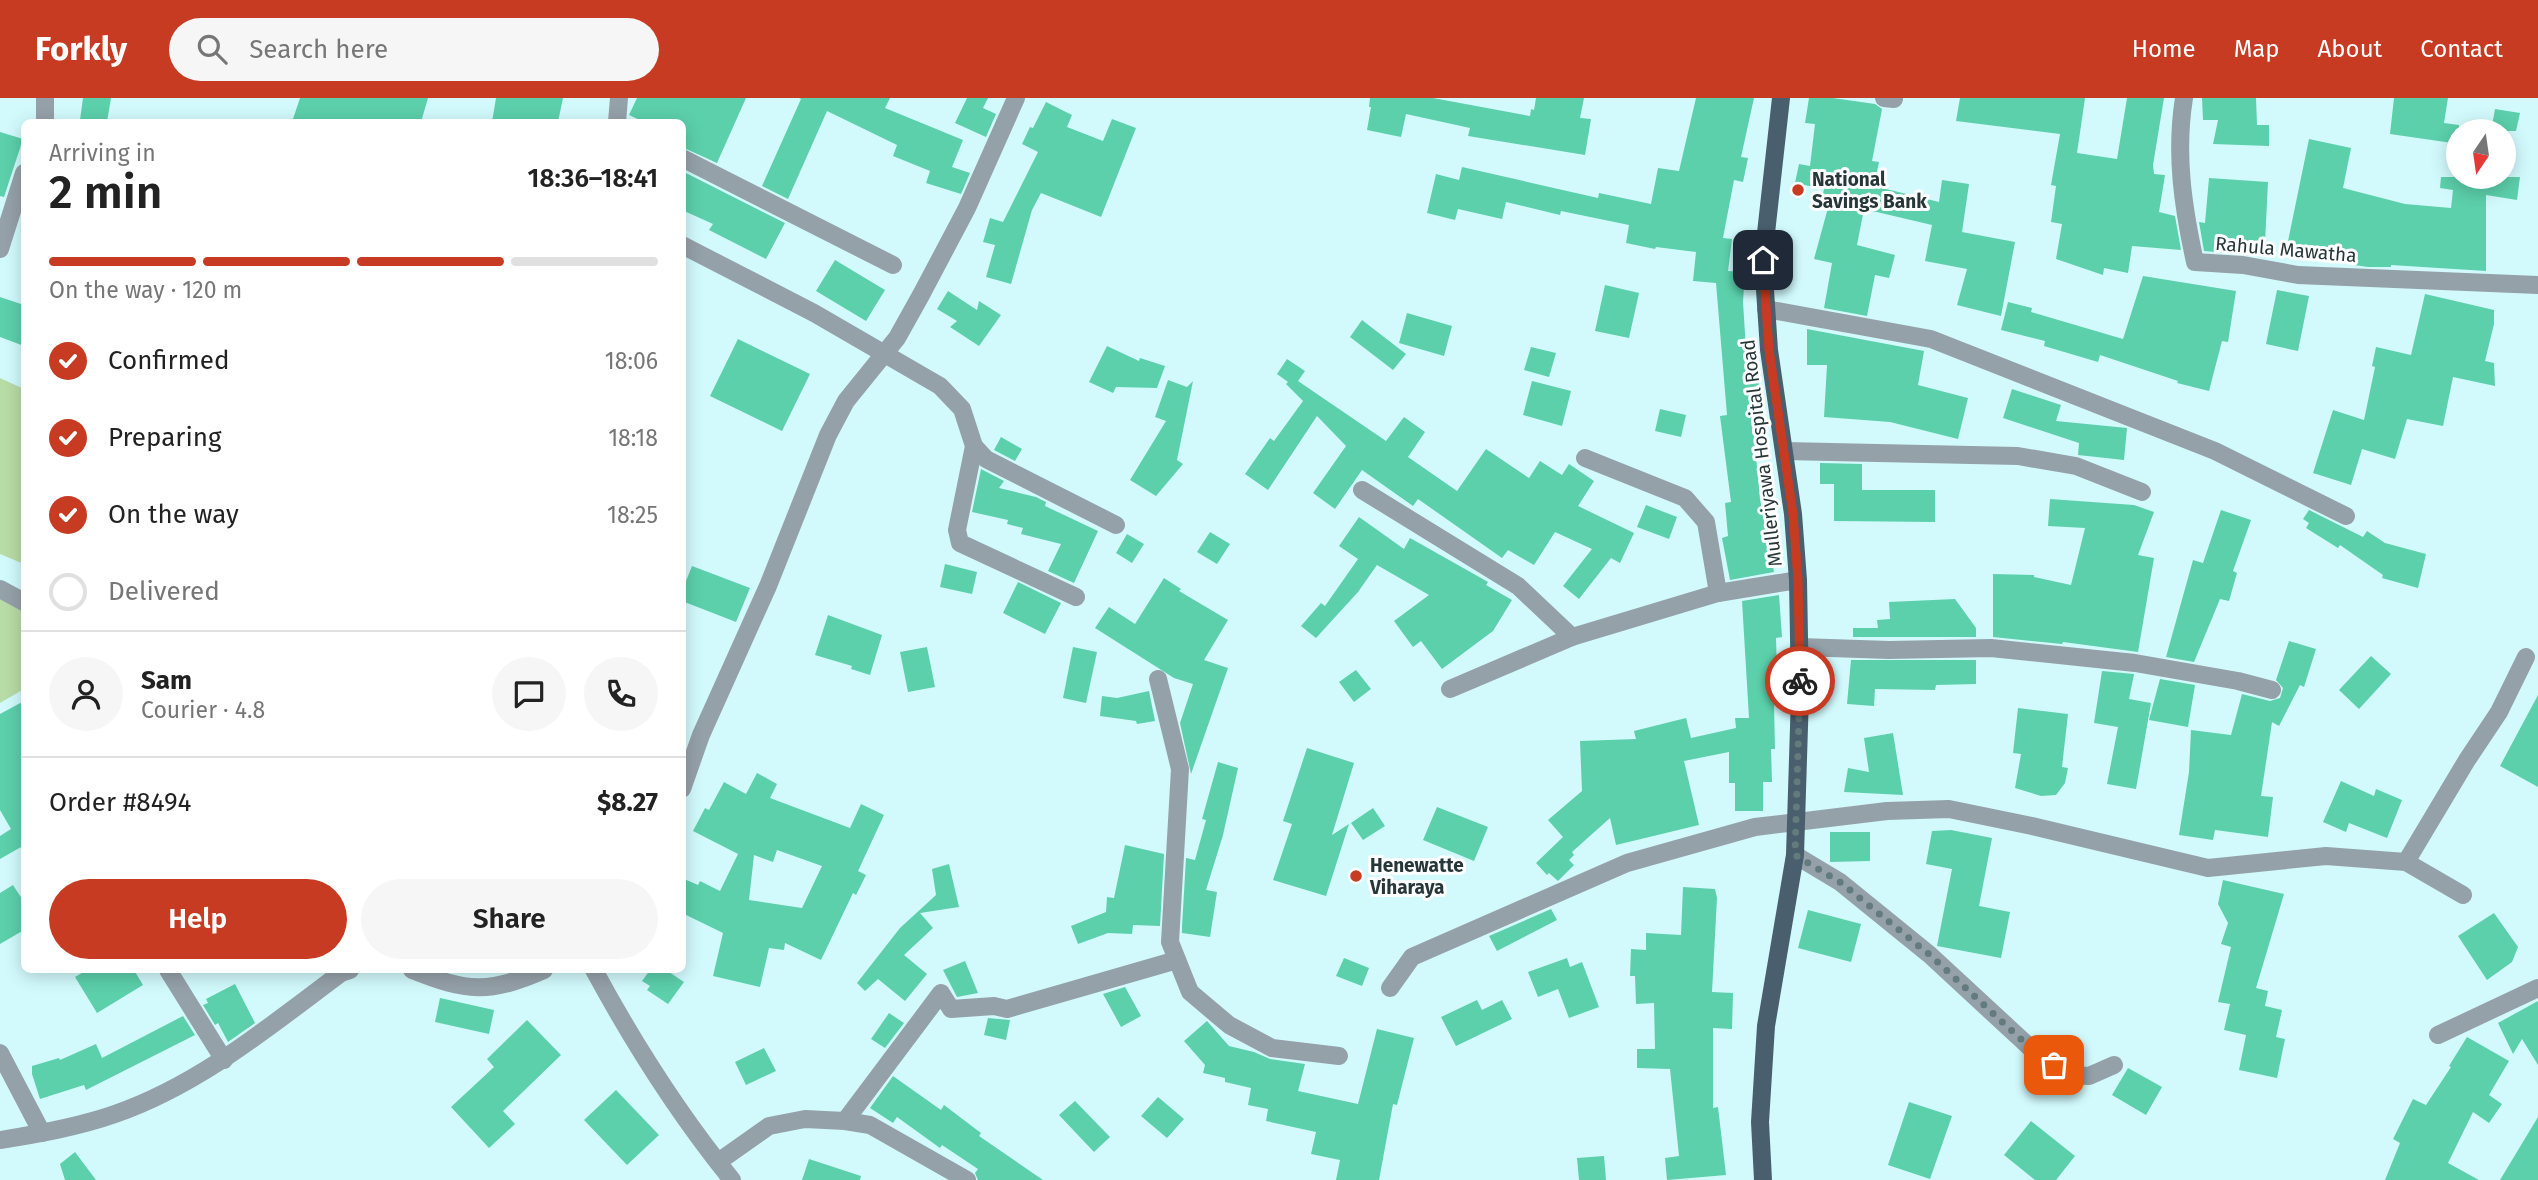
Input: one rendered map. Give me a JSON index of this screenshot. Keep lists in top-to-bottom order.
{
  "streets": {
    "main road": ["Mulleriyawa Hospital Road"],
    "street": ["Rahula Mawatha"]
  },
  "places": ["National Savings Bank", "Henewatte Viharaya"],
  "north": "bottom",
  "page": {
    "header": "Forkly",
    "search": "Search here",
    "nav": [
      "Home",
      "Map",
      "About",
      "Contact"
    ],
    "heading": ["2 min", "Arriving in", "18:36–18:41"],
    "panel": [
      "Sam",
      "Courier · 4.8",
      "Order #8494",
      "$8.27"
    ],
    "bar": "On the way · 120 m",
    "list": [
      ["Confirmed", "18:06"],
      ["Preparing", "18:18"],
      ["On the way", "18:25"],
      "Delivered"
    ],
    "buttons": ["Help", "Share"]
  }
}
